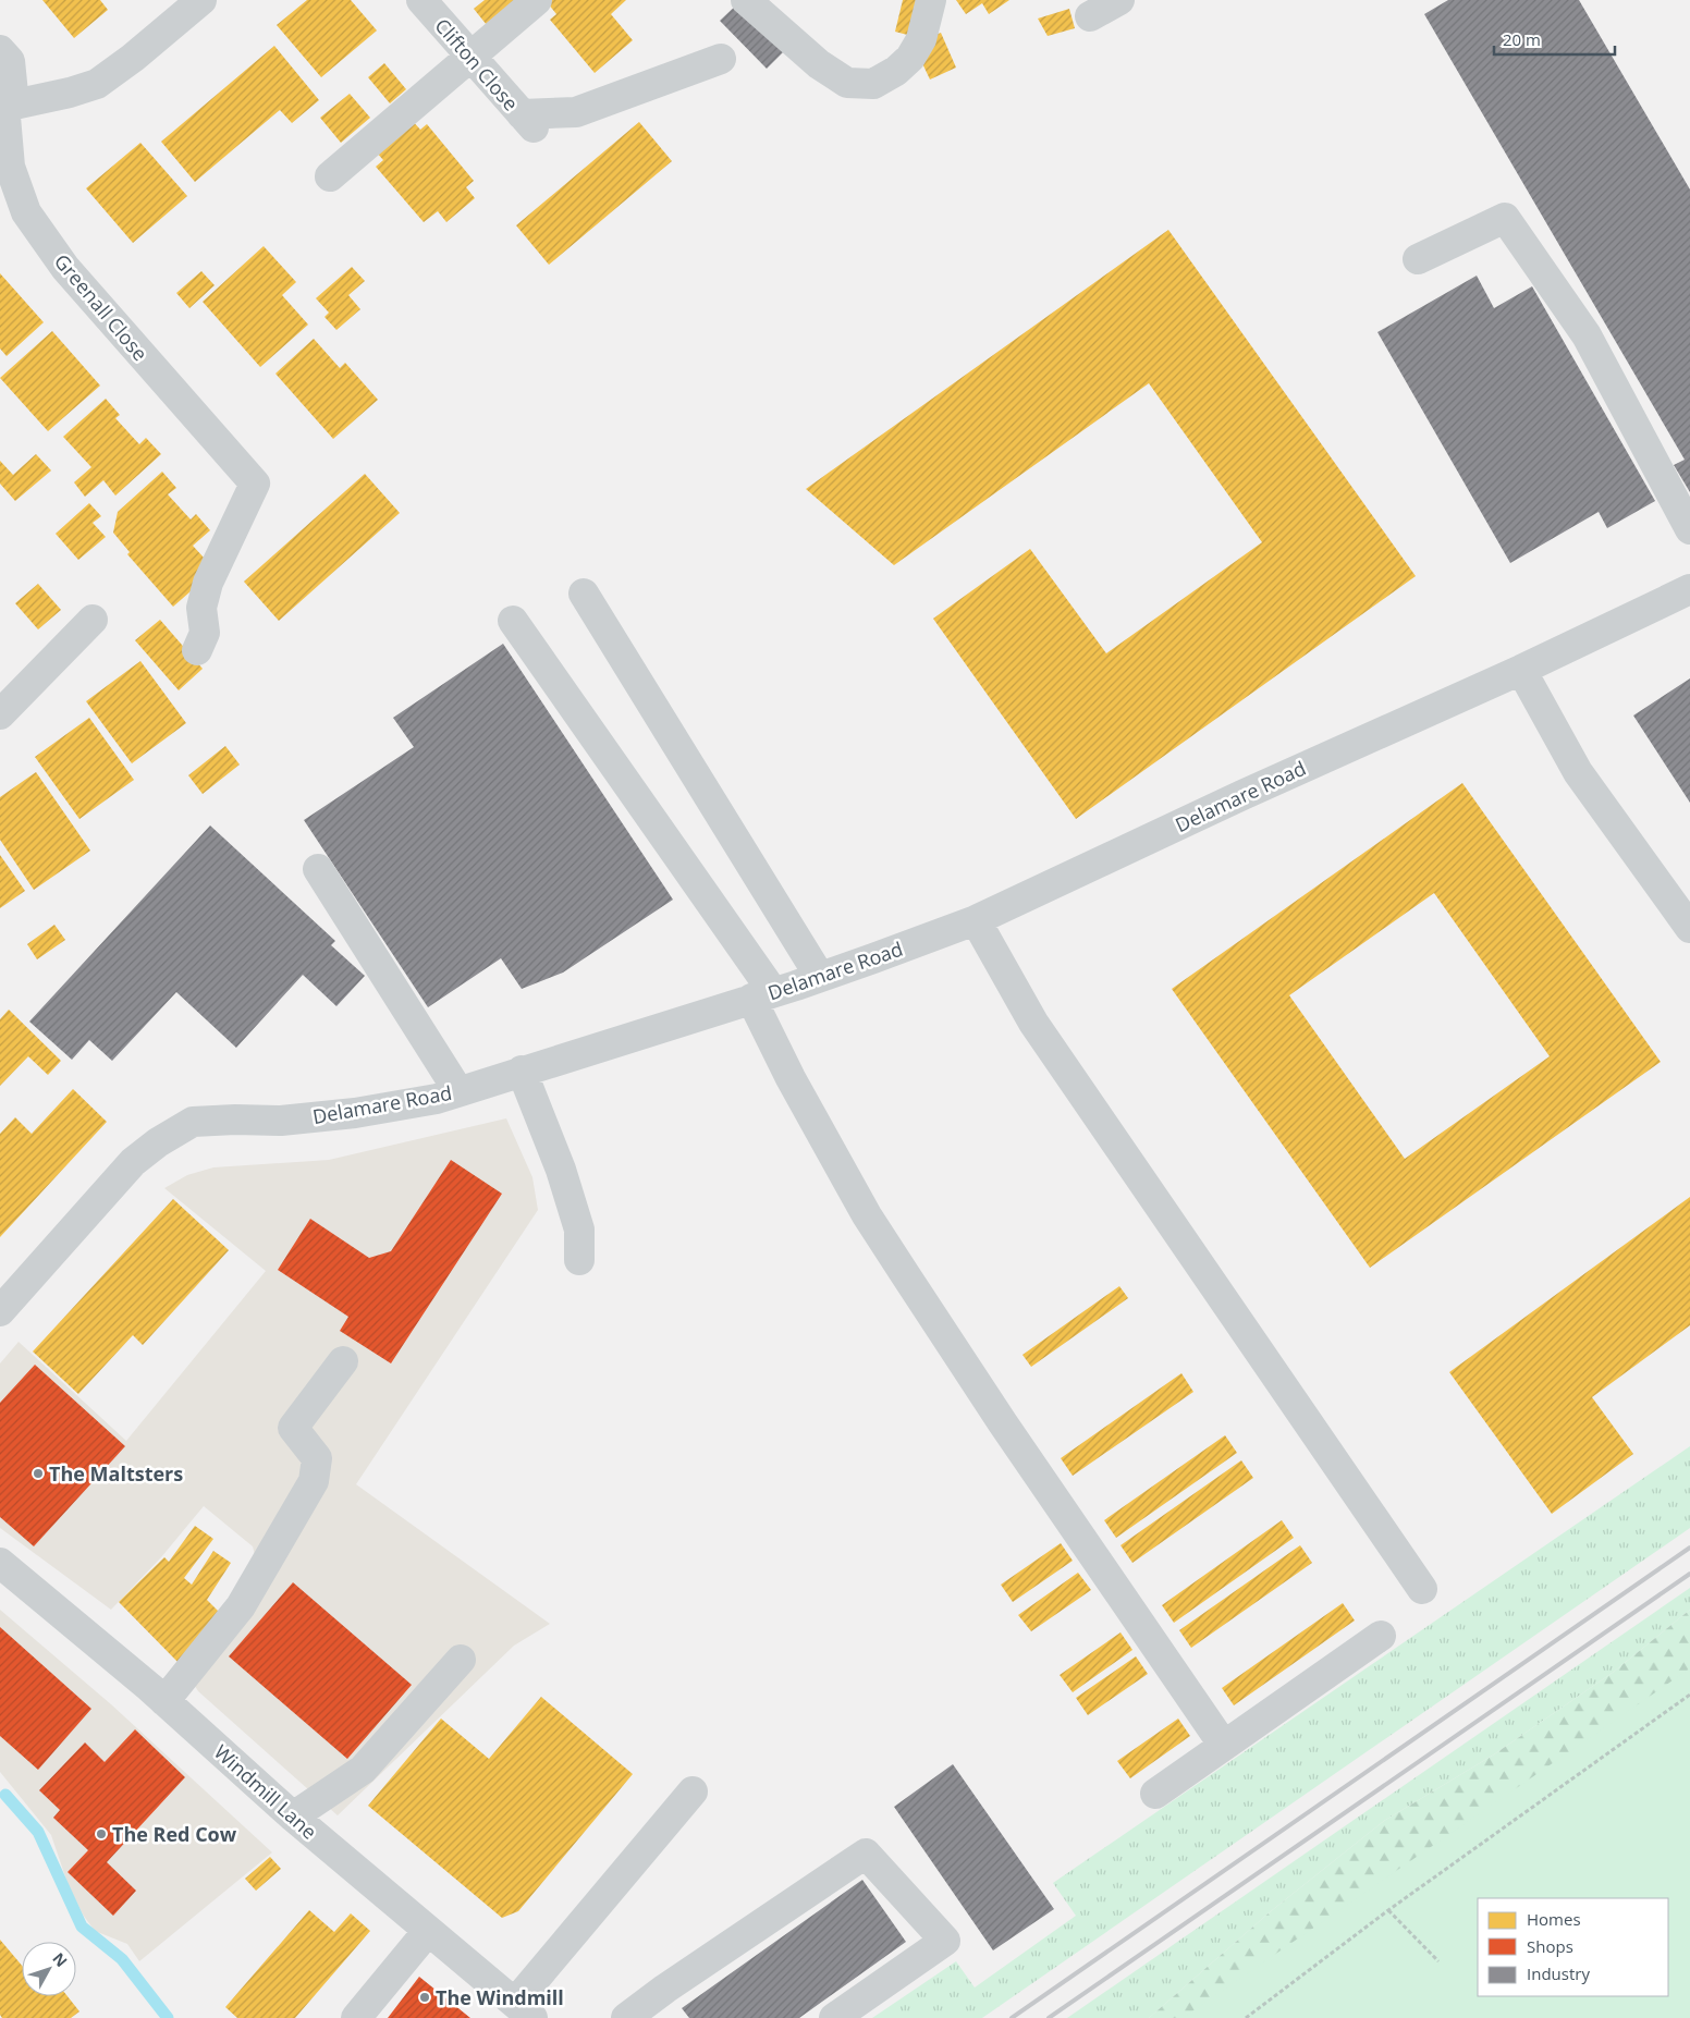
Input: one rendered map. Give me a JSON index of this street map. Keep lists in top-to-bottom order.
{
  "streets": {
    "street": [
      "Clifton Close",
      "Greenall Close",
      "Delamare Road",
      "Windmill Lane"
    ]
  },
  "places": ["The Maltsters", "The Red Cow", "The Windmill"],
  "legend": ["Homes", "Shops", "Industry"],
  "scale_bar": "20 m",
  "north": "top right"
}
